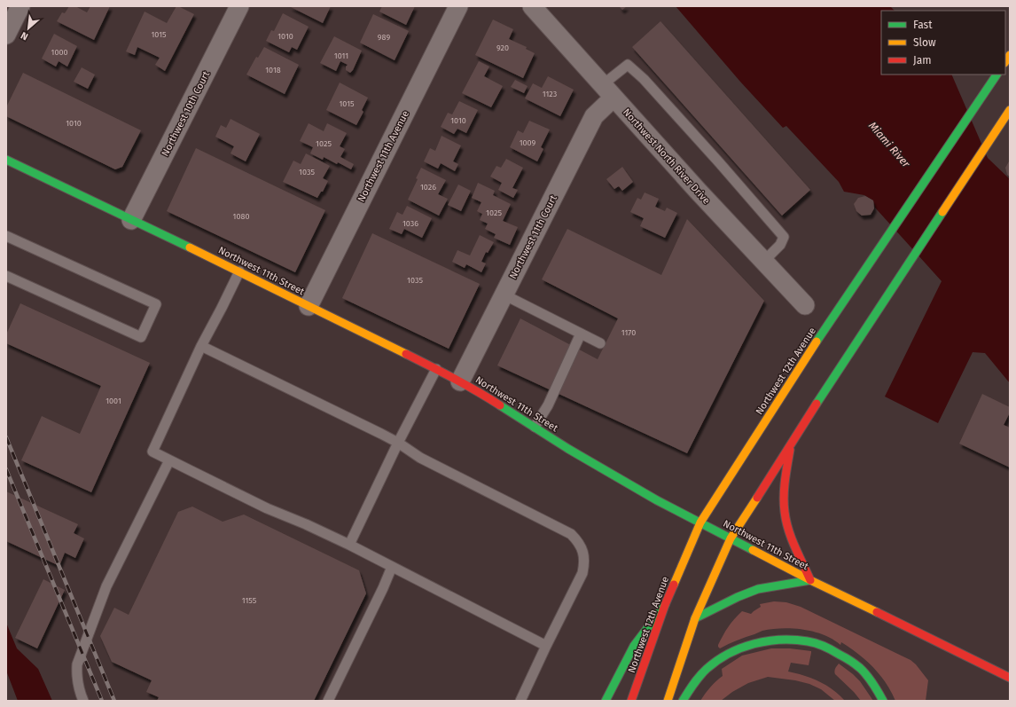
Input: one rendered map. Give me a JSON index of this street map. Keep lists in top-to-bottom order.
{
  "streets": {
    "main road": ["Northwest 11th Street", "Northwest 12th Avenue"],
    "street": [
      "Northwest 10th Court",
      "Northwest 11th Avenue",
      "Northwest North River Drive",
      "Northwest 11th Court"
    ]
  },
  "crossings": [
    ["Northwest 10th Court", "Northwest 11th Street"],
    ["Northwest 11th Avenue", "Northwest 11th Street"],
    ["Northwest North River Drive", "Northwest 11th Court"],
    ["Northwest 11th Court", "Northwest 11th Street"],
    ["Northwest 11th Street", "Northwest 12th Avenue"]
  ],
  "water": ["Miami River"],
  "house_numbers": [
    "1015",
    "1010",
    "989",
    "920",
    "1000",
    "1011",
    "1018",
    "1123",
    "1015",
    "1010",
    "1010",
    "1009",
    "1025",
    "1035",
    "1026",
    "1025",
    "1080",
    "1036",
    "1035",
    "1170",
    "1001",
    "1155"
  ],
  "legend": ["Fast", "Slow", "Jam"],
  "north": "bottom left"
}
